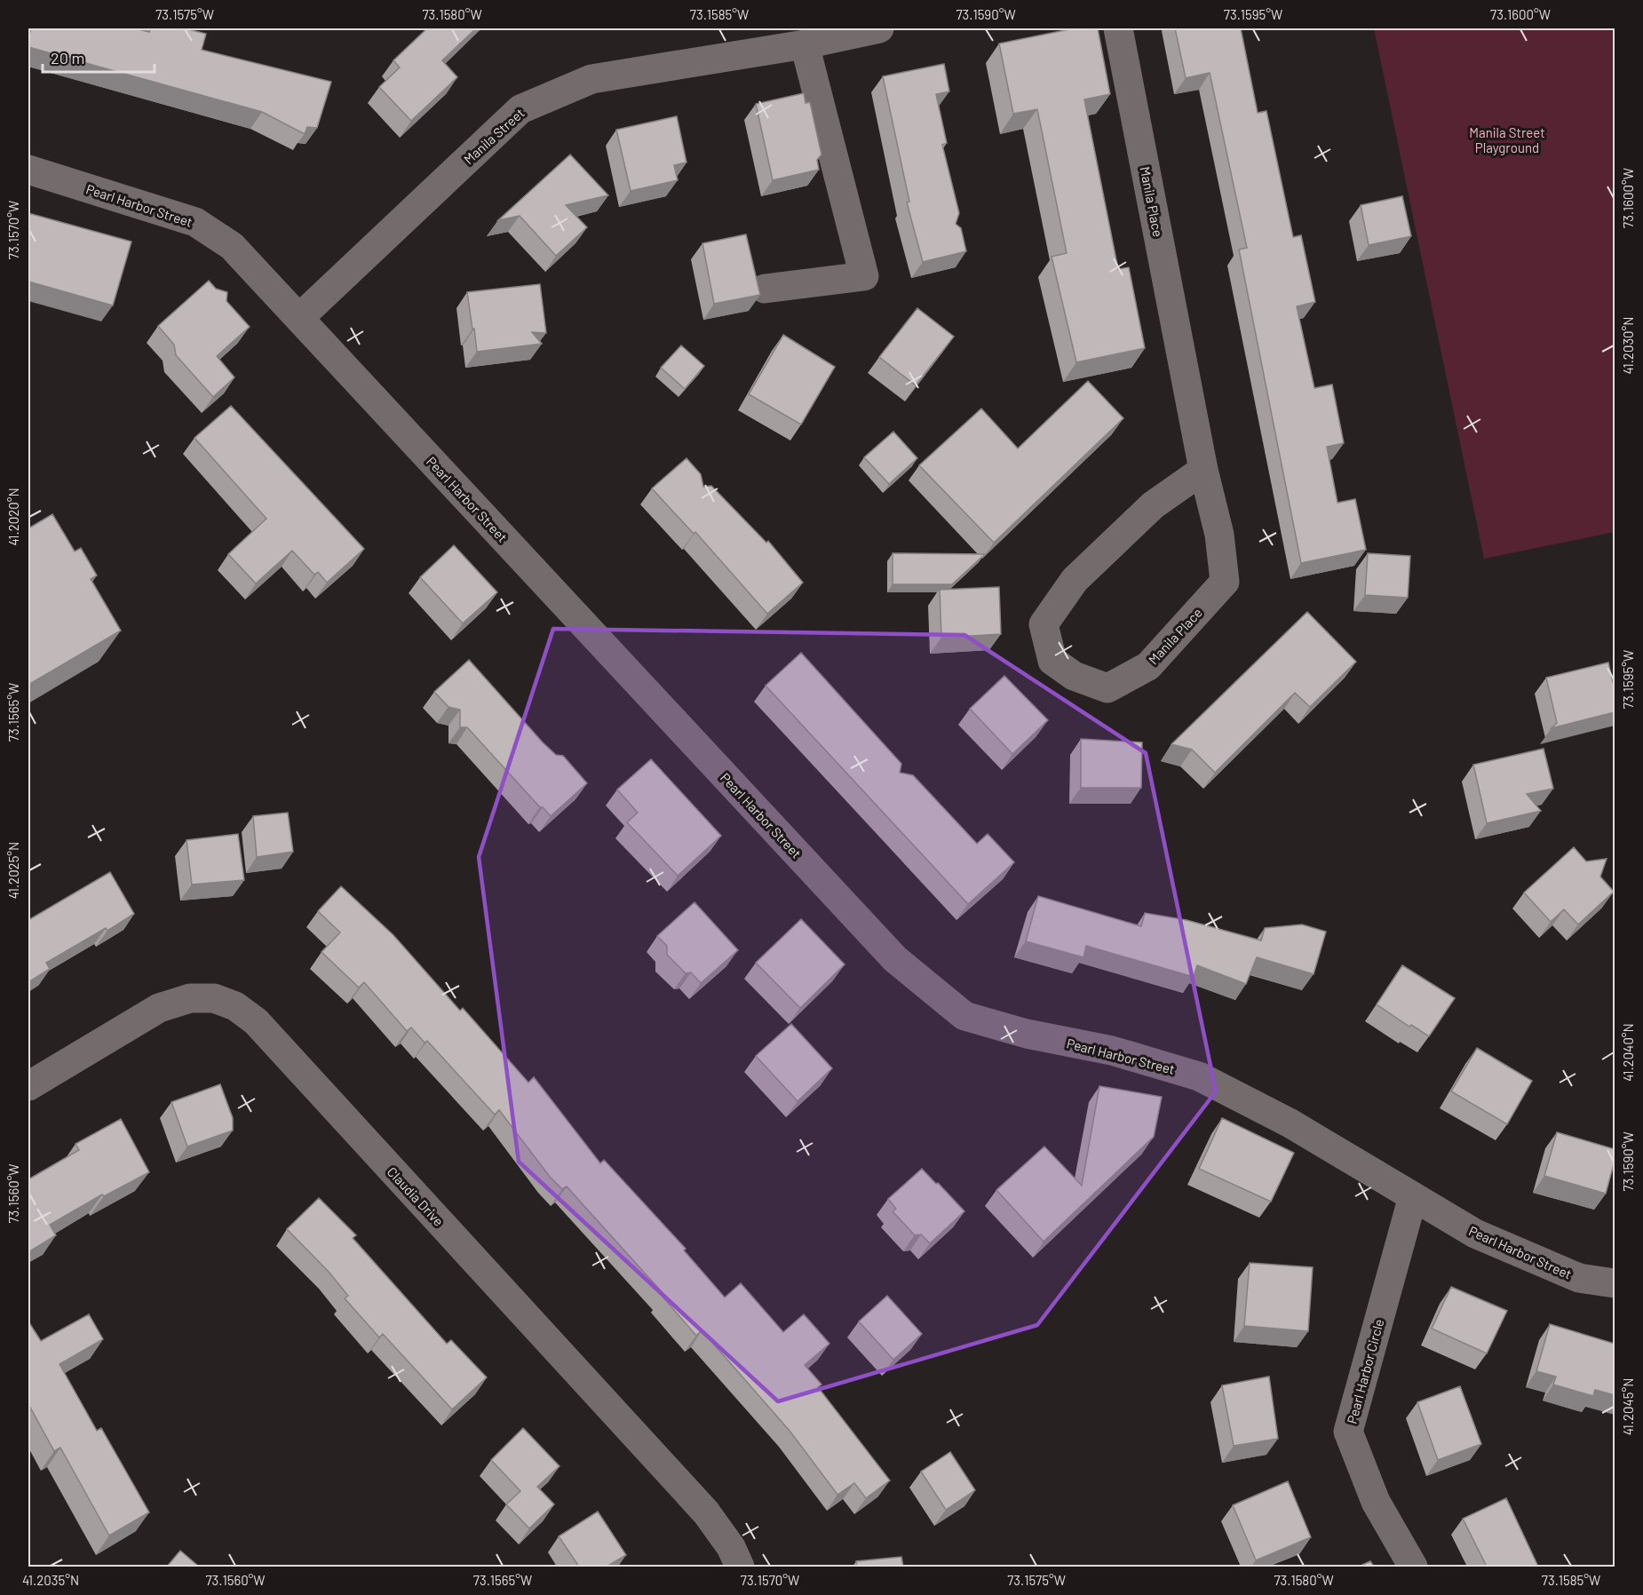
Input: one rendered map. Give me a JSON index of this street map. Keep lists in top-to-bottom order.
{
  "streets": {
    "street": [
      "Manila Street",
      "Manila Place",
      "Pearl Harbor Street",
      "Claudia Drive",
      "Pearl Harbor Circle"
    ]
  },
  "crossings": [
    ["Manila Street", "Pearl Harbor Street"],
    ["Pearl Harbor Street", "Pearl Harbor Circle"]
  ],
  "parks": ["Manila Street Playground"],
  "scale_bar": "20 m",
  "coordinates": [
    "73.1575°W",
    "73.1580°W",
    "73.1585°W",
    "73.1590°W",
    "73.1595°W",
    "73.1600°W",
    "73.1570°W",
    "41.2030°N",
    "41.2020°N",
    "73.1565°W",
    "41.2025°N",
    "41.2040°N",
    "73.1560°W",
    "41.2045°N",
    "41.2035°N"
  ]
}
